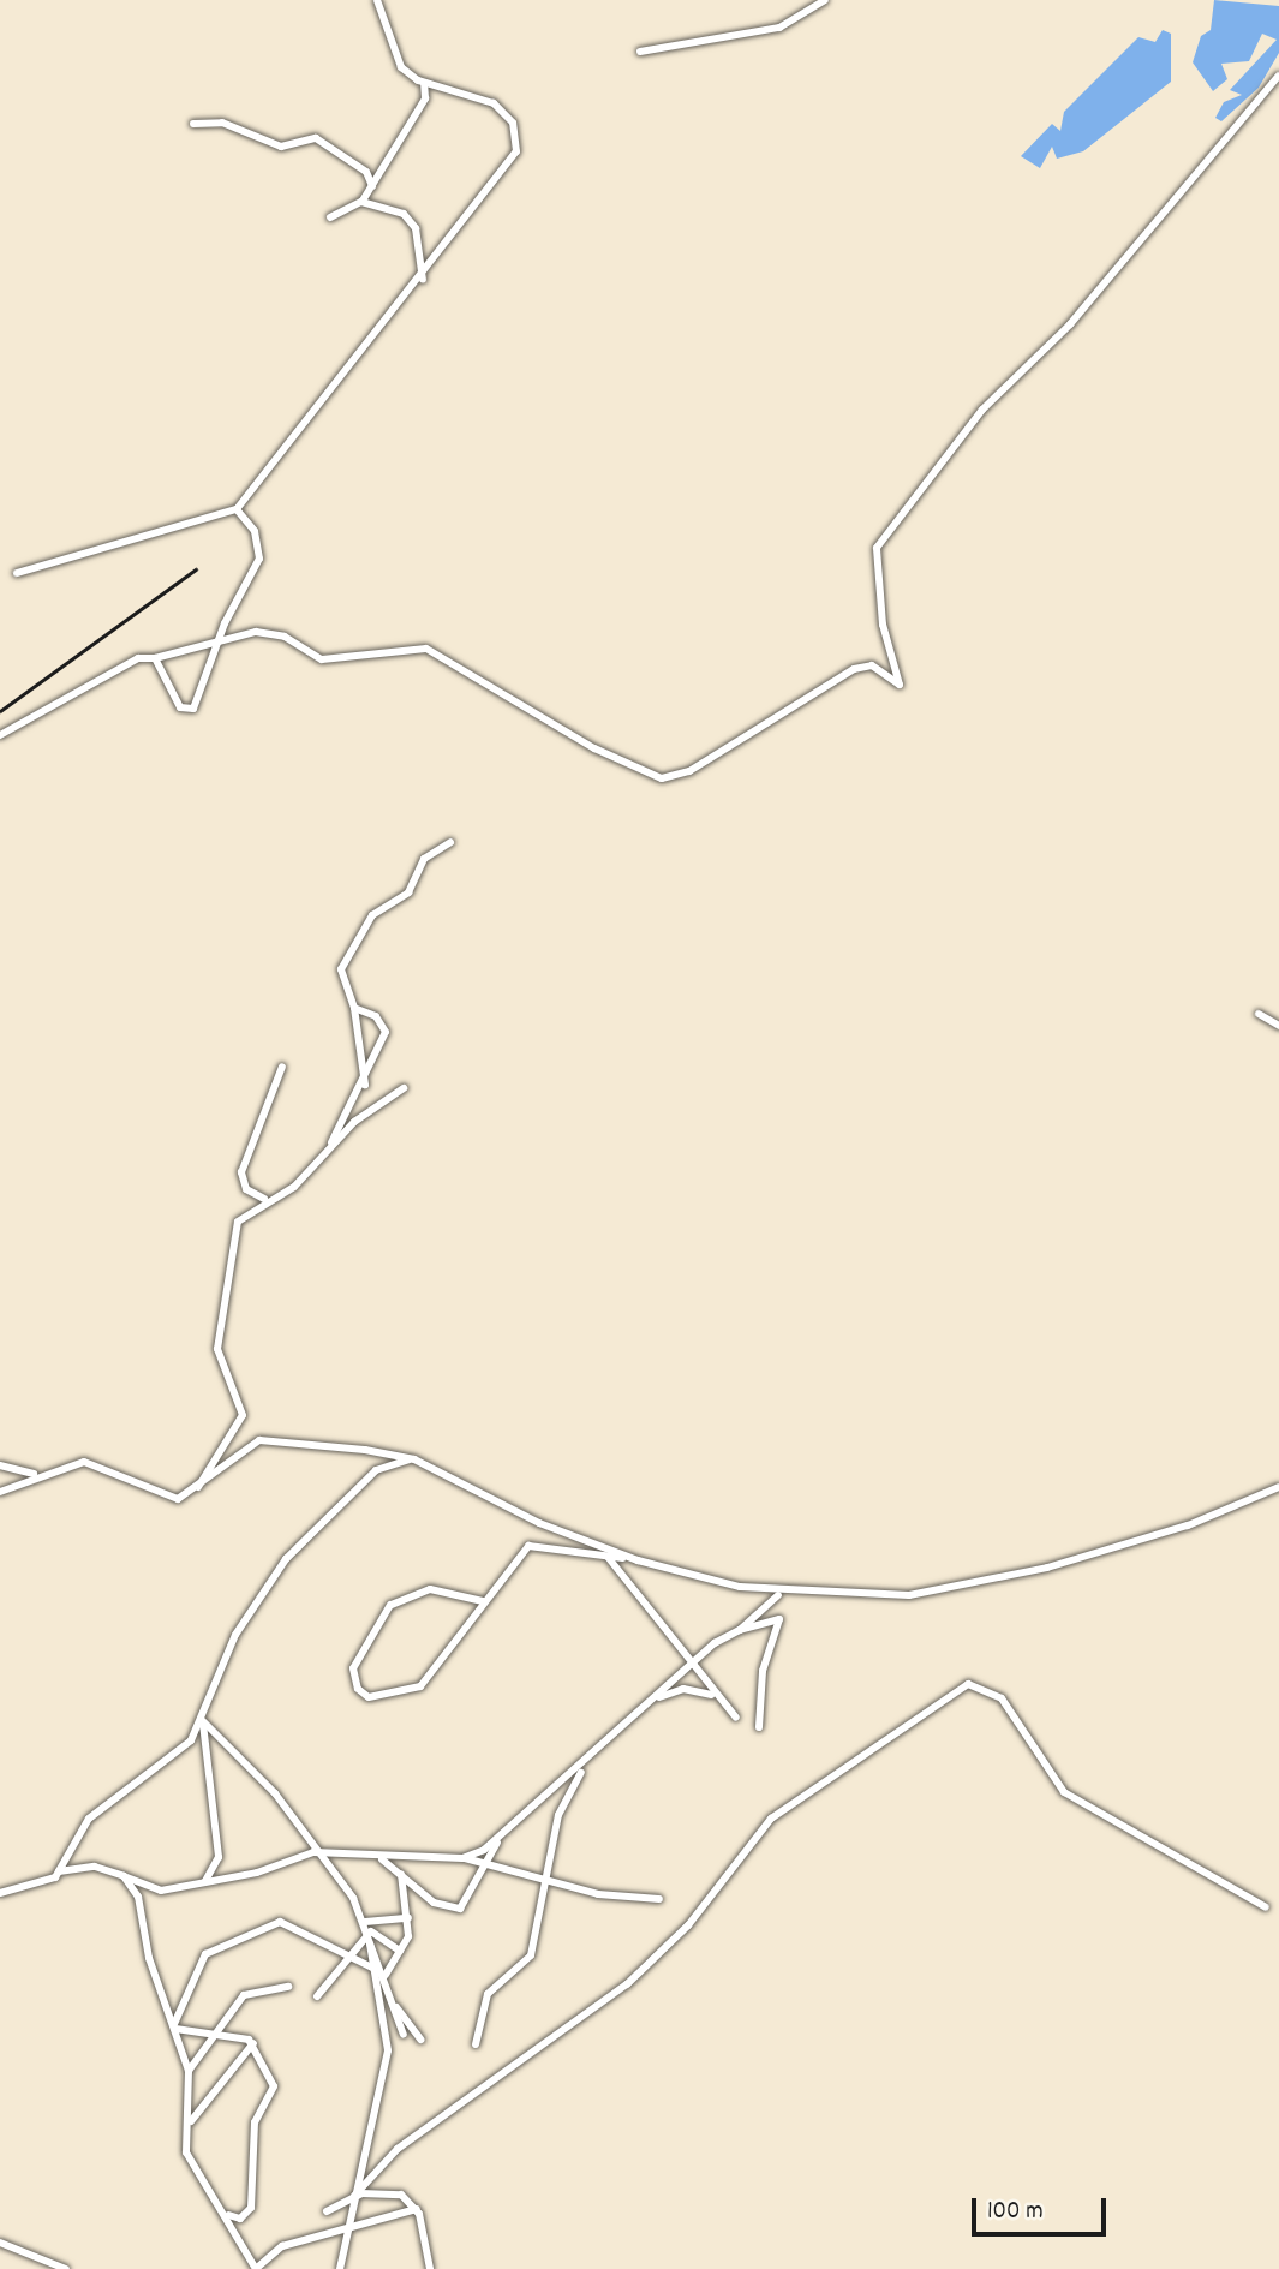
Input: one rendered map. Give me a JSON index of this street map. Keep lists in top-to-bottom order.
{
  "scale_bar": "100 m"
}
